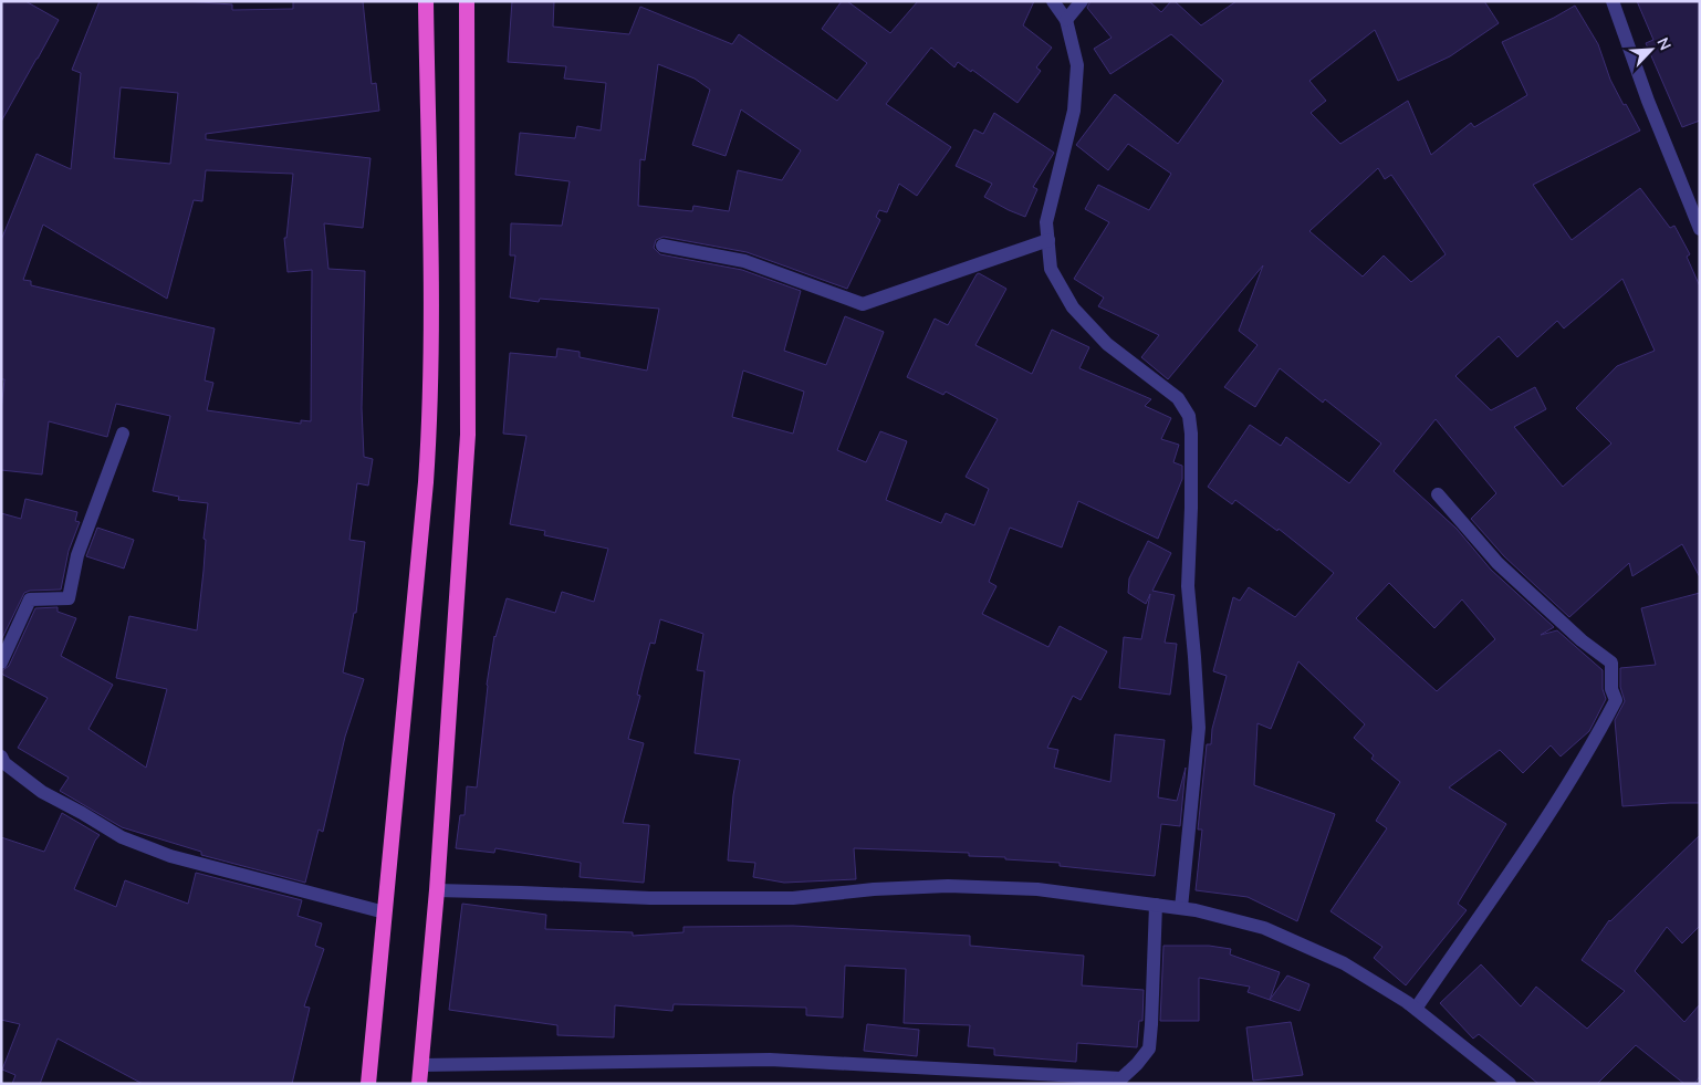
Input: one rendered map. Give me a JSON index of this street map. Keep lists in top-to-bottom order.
{
  "north": "top right"
}
